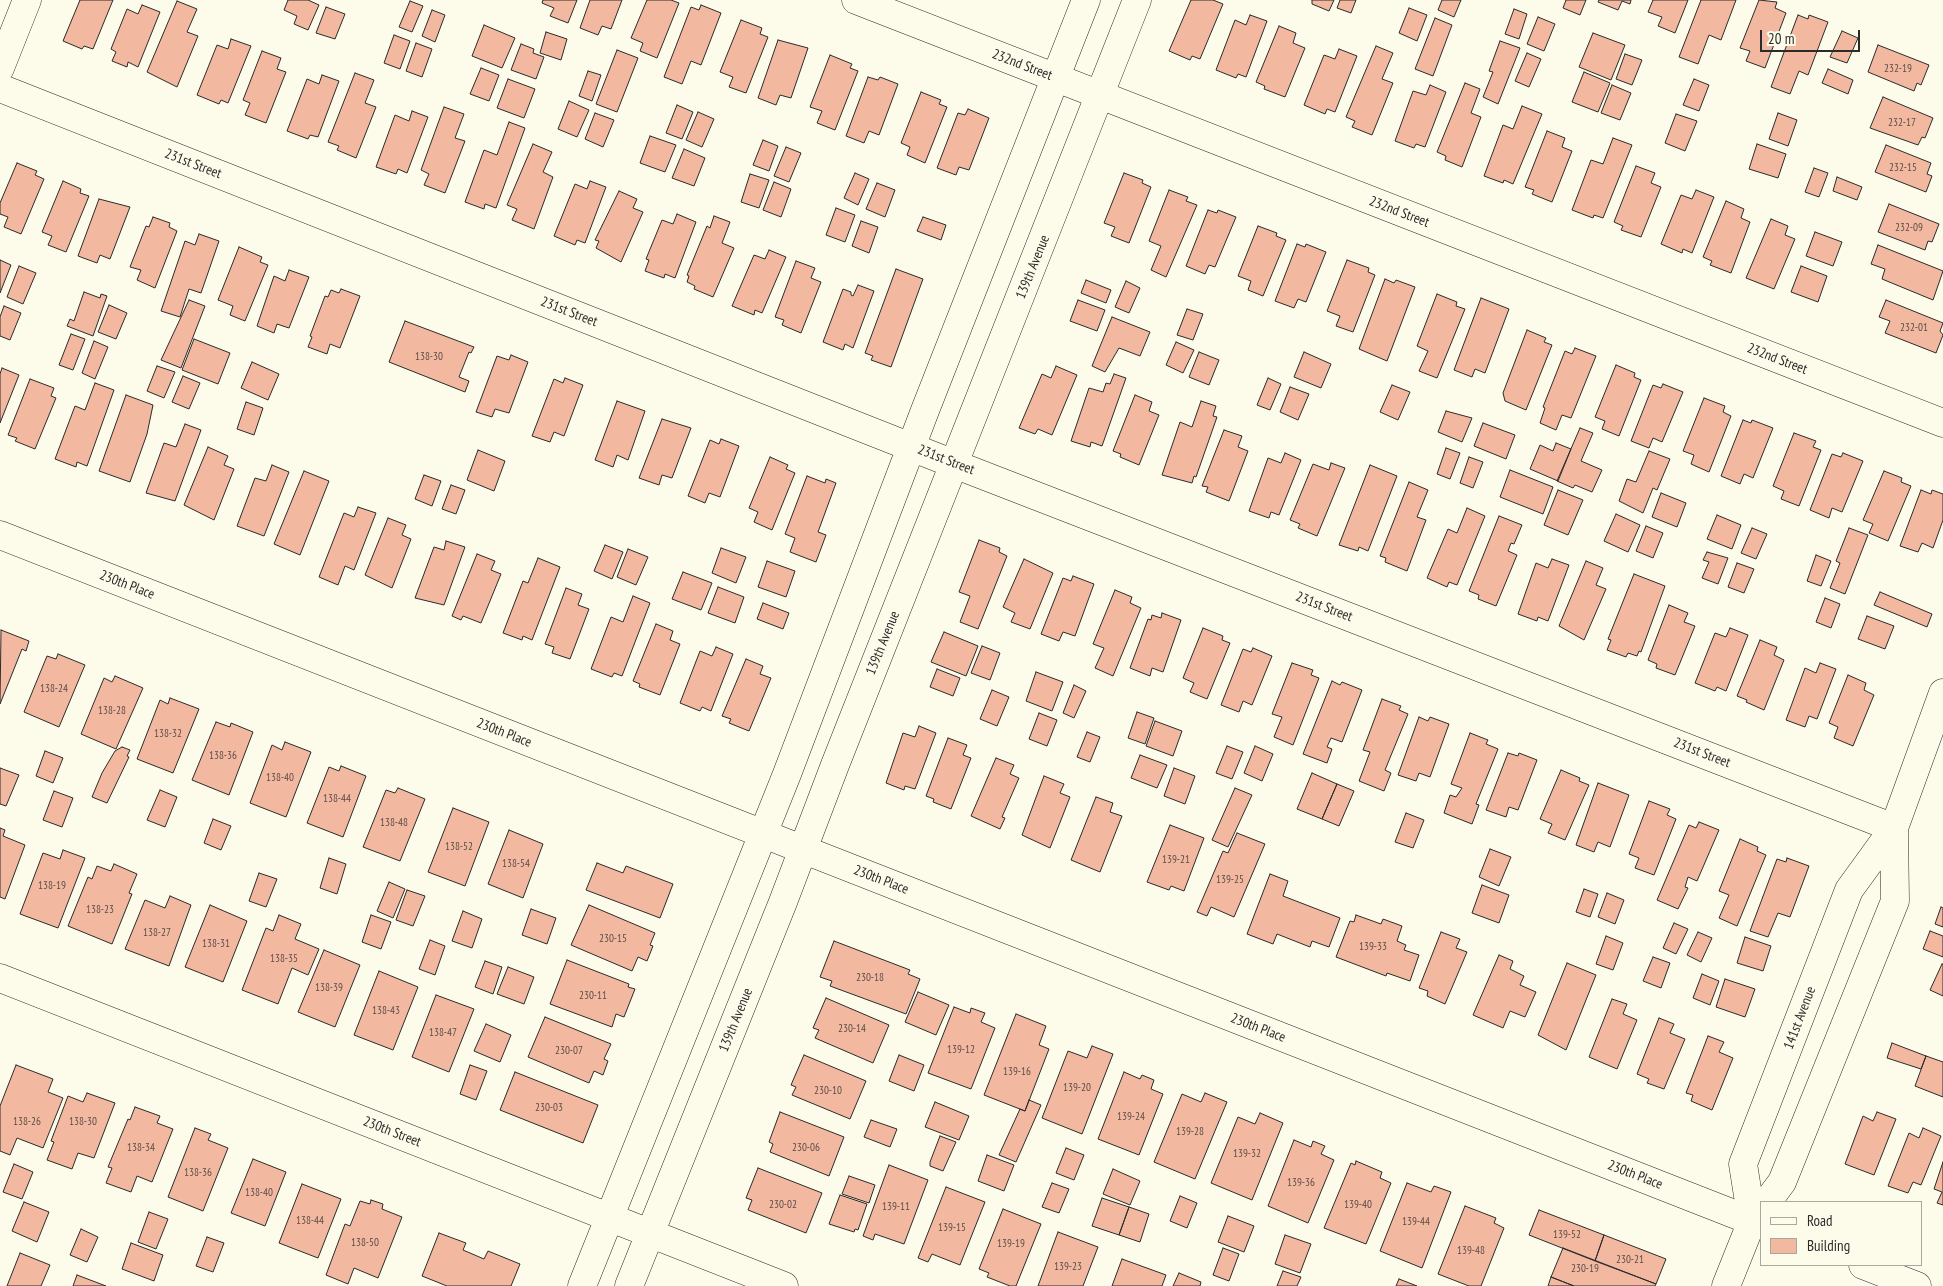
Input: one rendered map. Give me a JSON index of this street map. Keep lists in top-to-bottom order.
{
  "streets": {
    "street": [
      "232nd Street",
      "231st Street",
      "139th Avenue",
      "230th Place",
      "141st Avenue",
      "230th Street"
    ]
  },
  "crossings": [
    ["232nd Street", "139th Avenue"],
    ["231st Street", "139th Avenue"],
    ["231st Street", "141st Avenue"],
    ["139th Avenue", "230th Place"],
    ["139th Avenue", "230th Street"],
    ["230th Place", "141st Avenue"]
  ],
  "house_numbers": [
    "232-19",
    "232-17",
    "232-15",
    "232-09",
    "232-01",
    "138-30",
    "138-24",
    "138-28",
    "138-32",
    "138-36",
    "138-40",
    "138-44",
    "138-48",
    "138-52",
    "139-21",
    "138-54",
    "139-25",
    "138-19",
    "138-23",
    "138-27",
    "230-15",
    "138-31",
    "139-33",
    "138-35",
    "230-18",
    "138-39",
    "230-11",
    "138-43",
    "230-14",
    "138-47",
    "139-12",
    "230-07",
    "139-16",
    "139-20",
    "230-10",
    "230-03",
    "139-24",
    "138-26",
    "138-30",
    "139-28",
    "138-34",
    "230-06",
    "139-32",
    "138-36",
    "139-36",
    "138-40",
    "230-02",
    "139-40",
    "139-11",
    "138-44",
    "139-44",
    "139-15",
    "139-52",
    "138-50",
    "139-19",
    "139-48",
    "230-21",
    "139-23",
    "230-19"
  ],
  "legend": ["Road", "Building"],
  "scale_bar": "20 m"
}
